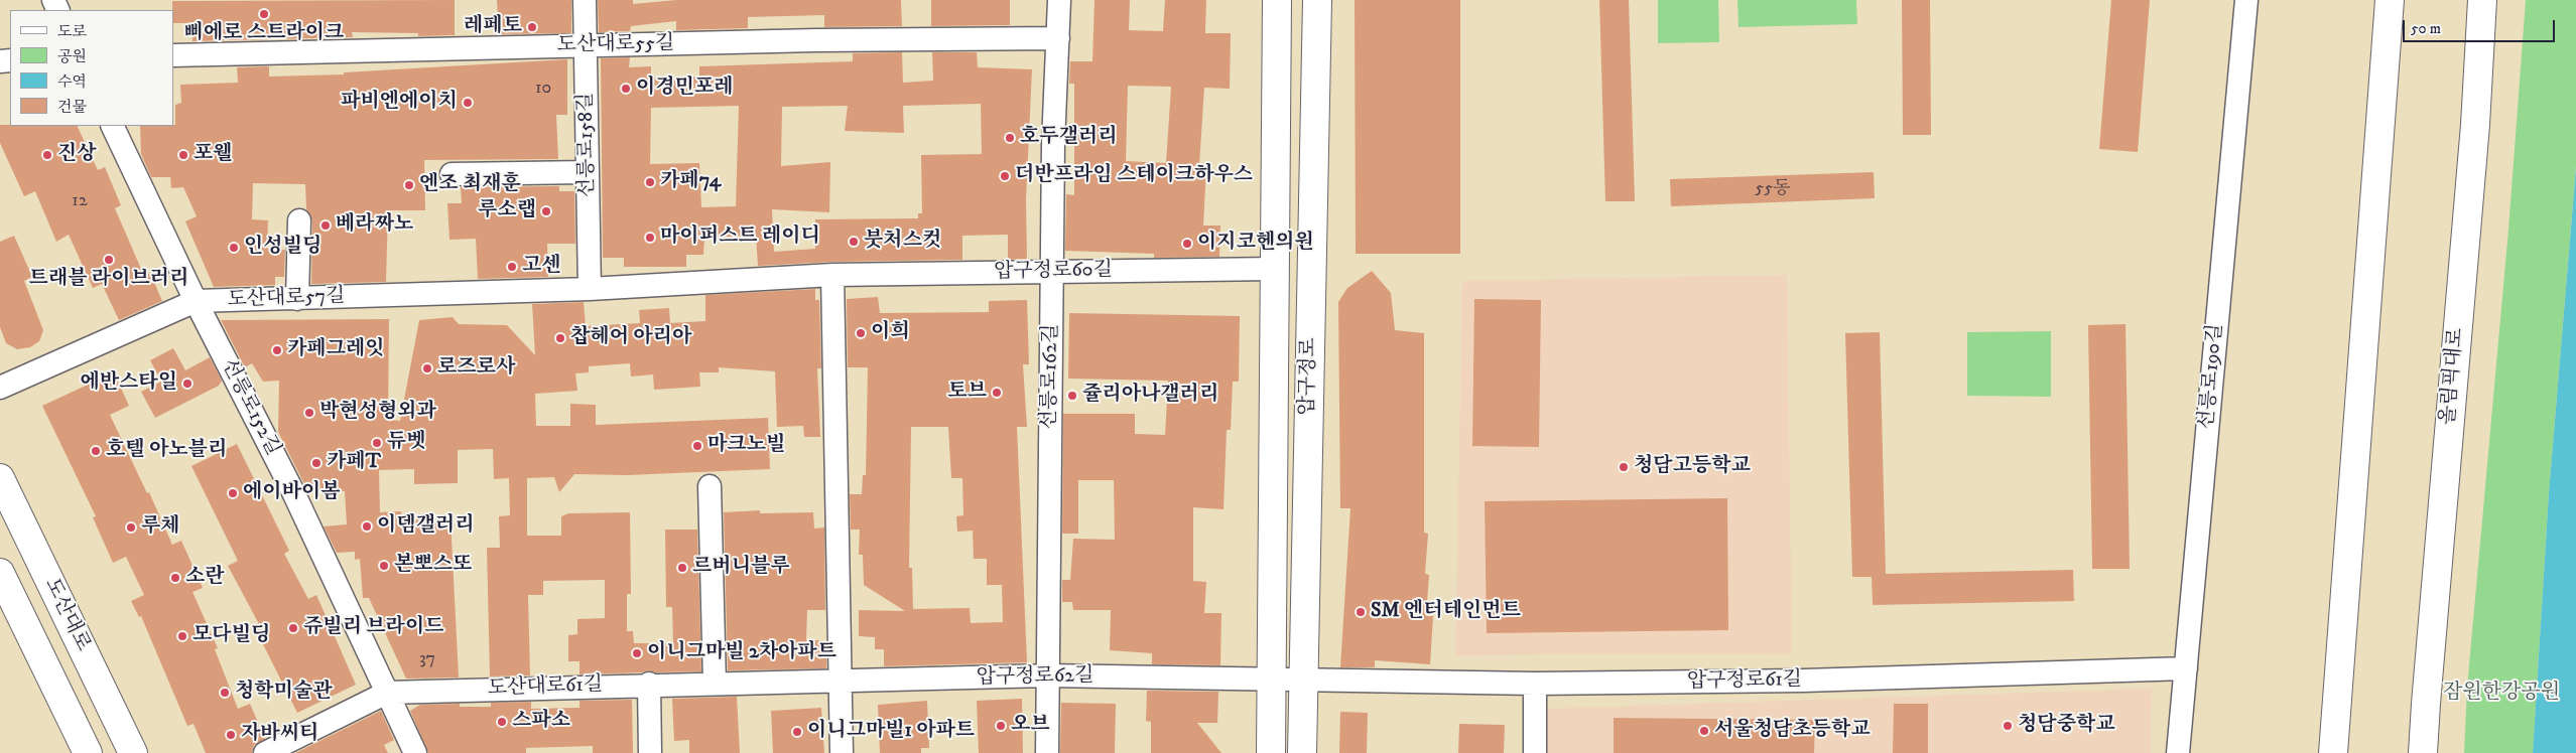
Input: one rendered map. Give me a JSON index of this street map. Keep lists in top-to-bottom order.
{
  "streets": {
    "main road": ["압구정로", "올림픽대로", "도산대로"],
    "street": [
      "도산대로55길",
      "선릉로158길",
      "압구정로60길",
      "도산대로57길",
      "선릉로162길",
      "선릉로190길",
      "선릉로152길",
      "압구정로62길",
      "압구정로61길",
      "도산대로61길"
    ]
  },
  "crossings": [
    ["도산대로55길", "선릉로158길"],
    ["도산대로55길", "선릉로162길"],
    ["선릉로158길", "압구정로60길"],
    ["선릉로158길", "도산대로57길"],
    ["압구정로60길", "도산대로57길"],
    ["압구정로60길", "선릉로162길"],
    ["압구정로60길", "압구정로"],
    ["도산대로57길", "선릉로152길"],
    ["선릉로162길", "압구정로62길"],
    ["압구정로", "압구정로62길"],
    ["압구정로", "압구정로61길"],
    ["선릉로190길", "압구정로61길"],
    ["선릉로152길", "도산대로61길"],
    ["압구정로62길", "압구정로61길"],
    ["압구정로62길", "도산대로61길"]
  ],
  "parks": ["잠원한강공원"],
  "places": [
    "삐에로 스트라이크",
    "레페토",
    "이경민포레",
    "파비엔에이치",
    "호두갤러리",
    "진상",
    "포웰",
    "더반프라임 스테이크하우스",
    "카페74",
    "엔조 최재훈",
    "루소랩",
    "베라짜노",
    "마이퍼스트 레이디",
    "붓처스컷",
    "이지코헨의원",
    "인성빌딩",
    "트래블 라이브러리",
    "고센",
    "이희",
    "찹헤어 아리아",
    "카페그레잇",
    "로즈로사",
    "에반스타일",
    "토브",
    "쥴리아나갤러리",
    "박현성형외과",
    "듀벳",
    "마크노빌",
    "호텔 아노블리",
    "카페T",
    "청담고등학교",
    "에이바이봄",
    "이뎀갤러리",
    "루체",
    "본뽀스또",
    "르버니블루",
    "소란",
    "SM 엔터테인먼트",
    "쥬빌리 브라이드",
    "모다빌딩",
    "이니그마빌 2차아파트",
    "청학미술관",
    "스파소",
    "오브",
    "청담중학교",
    "서울청담초등학교",
    "이니그마빌1 아파트",
    "자바씨티"
  ],
  "house_numbers": [
    "10",
    "55동",
    "12",
    "37"
  ],
  "legend": [
    "도로",
    "공원",
    "수역",
    "건물"
  ],
  "scale_bar": "50 m"
}
